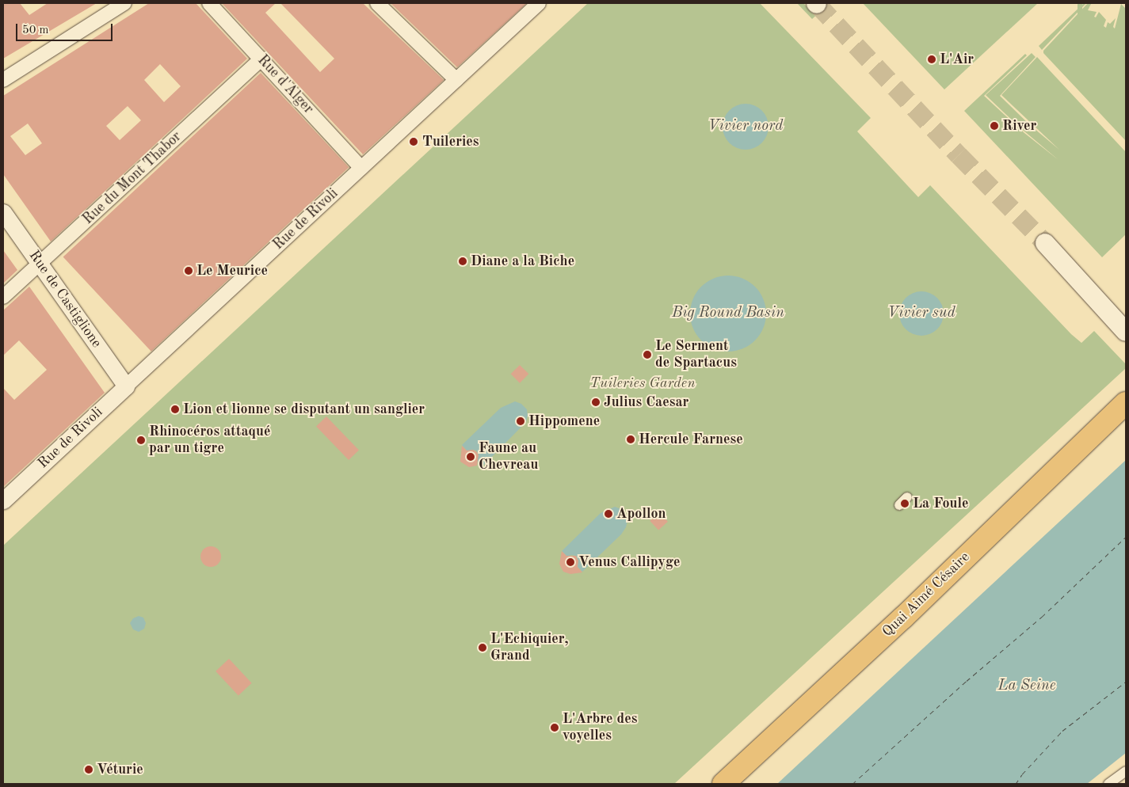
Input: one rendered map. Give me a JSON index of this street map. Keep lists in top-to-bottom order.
{
  "streets": {
    "main road": ["Quai Aimé Césaire"],
    "street": [
      "Rue d'Alger",
      "Rue du Mont Thabor",
      "Rue de Rivoli",
      "Rue de Castiglione"
    ]
  },
  "crossings": [
    ["Rue d'Alger", "Rue du Mont Thabor"],
    ["Rue d'Alger", "Rue de Rivoli"],
    ["Rue du Mont Thabor", "Rue de Castiglione"],
    ["Rue de Rivoli", "Rue de Castiglione"]
  ],
  "water": [
    "Vivier nord",
    "Big Round Basin",
    "Vivier sud",
    "La Seine"
  ],
  "parks": ["Tuileries Garden"],
  "places": [
    "L'Air",
    "River",
    "Tuileries",
    "Diane a la Biche",
    "Le Meurice",
    "Le Serment de Spartacus",
    "Julius Caesar",
    "Lion et lionne se disputant un sanglier",
    "Hippomene",
    "Hercule Farnese",
    "Rhinocéros attaqué par un tigre",
    "Faune au Chevreau",
    "La Foule",
    "Apollon",
    "Venus Callipyge",
    "L'Echiquier, Grand",
    "L'Arbre des voyelles",
    "Véturie"
  ],
  "scale_bar": "50 m"
}
